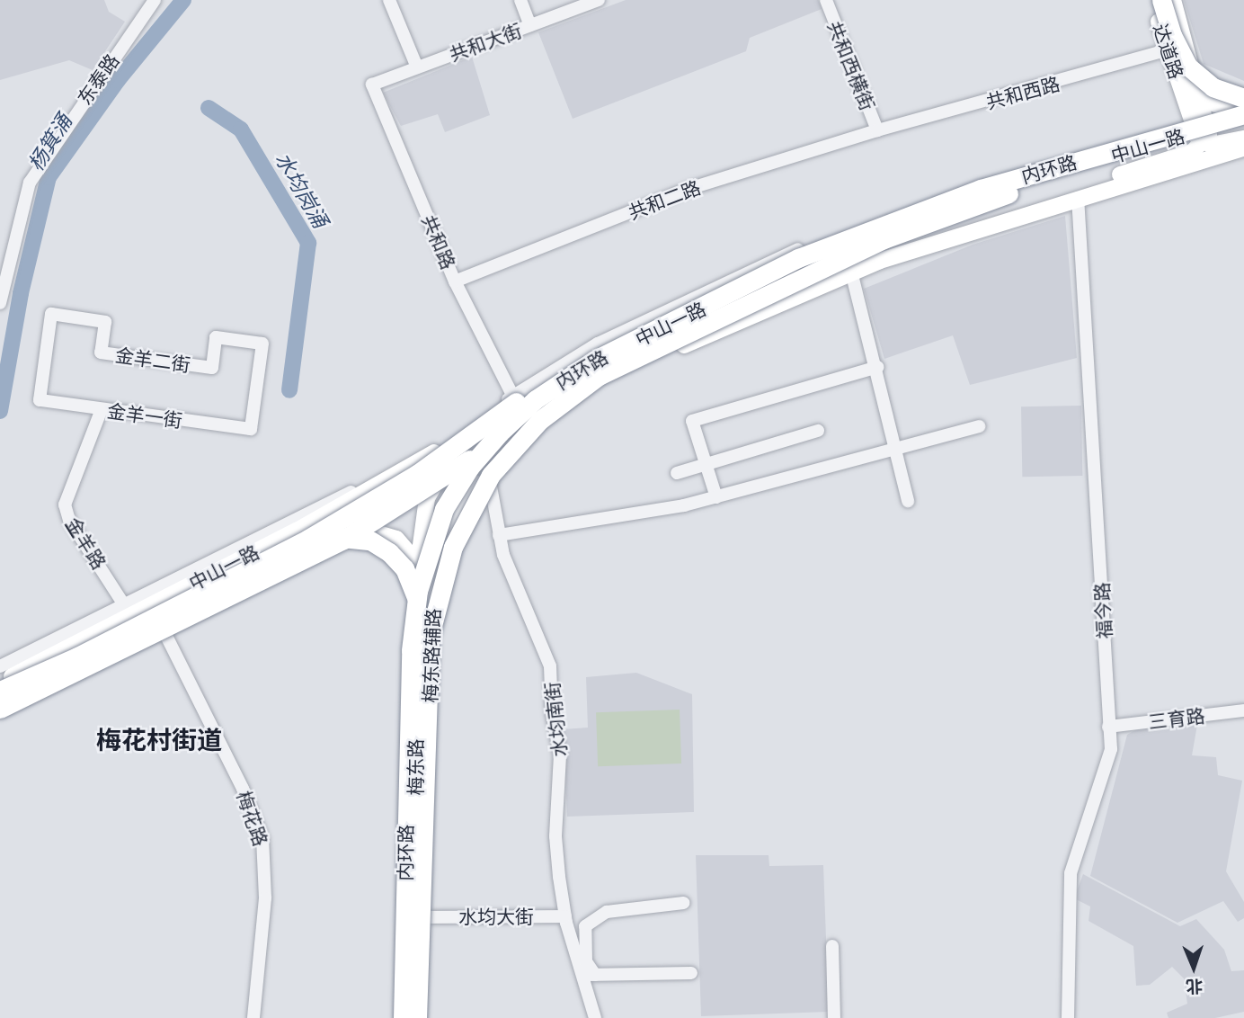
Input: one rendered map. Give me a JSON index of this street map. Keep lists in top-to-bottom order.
{
  "streets": {
    "highway": ["内环路"],
    "main road": ["达道路", "中山一路", "梅东路"],
    "street": [
      "共和大街",
      "共和西横街",
      "东泰路",
      "共和西路",
      "共和二路",
      "共和路",
      "金羊二街",
      "金羊一街",
      "金羊路",
      "福今路",
      "三育路",
      "水均南街",
      "梅花路",
      "水均大街"
    ]
  },
  "crossings": [
    ["共和大街", "共和路"],
    ["达道路", "共和西路"],
    ["共和西横街", "共和西路"],
    ["共和西横街", "共和二路"],
    ["共和西路", "共和二路"],
    ["中山一路", "内环路"],
    ["中山一路", "福今路"],
    ["中山一路", "梅东路"],
    ["内环路", "梅东路"],
    ["共和二路", "共和路"],
    ["金羊二街", "金羊一街"],
    ["金羊一街", "金羊路"],
    ["福今路", "三育路"],
    ["水均南街", "水均大街"]
  ],
  "districts": ["梅花村街道"],
  "water": ["杨箕涌", "水均岗涌"],
  "north": "bottom"
}
